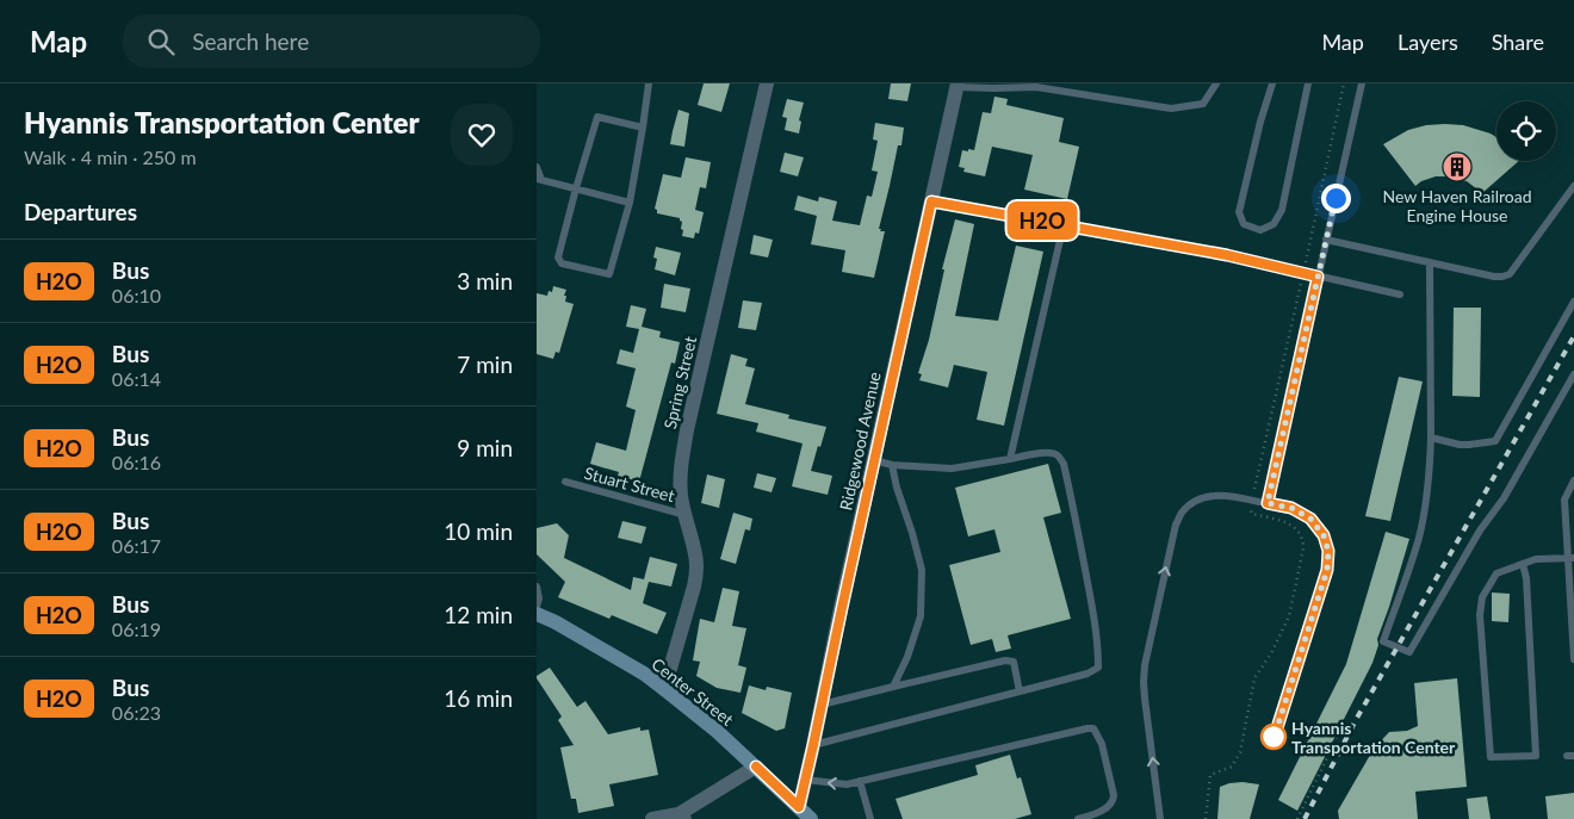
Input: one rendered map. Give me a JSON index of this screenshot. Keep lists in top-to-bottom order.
{
  "streets": {
    "main road": ["Center Street"],
    "street": ["Spring Street", "Ridgewood Avenue"],
    "lane": ["Stuart Street"]
  },
  "crossings": [
    ["Spring Street", "Stuart Street"],
    ["Spring Street", "Center Street"],
    ["Ridgewood Avenue", "Center Street"]
  ],
  "places": {
    "building": ["New Haven Railroad Engine House"],
    "other": ["Hyannis Transportation Center"]
  },
  "lines": ["bus line H2O"],
  "page": {
    "header": "Map",
    "search": "Search here",
    "nav": ["Map", "Layers", "Share"],
    "heading": [
      ["Hyannis Transportation Center", "Walk · 4 min · 250 m"],
      "Departures"
    ],
    "on_map": "H2O",
    "list": [
      {
        "mark": "H2O",
        "name": "Bus",
        "note": "06:10",
        "value": "3 min"
      },
      {
        "mark": "H2O",
        "name": "Bus",
        "note": "06:14",
        "value": "7 min"
      },
      {
        "mark": "H2O",
        "name": "Bus",
        "note": "06:16",
        "value": "9 min"
      },
      {
        "mark": "H2O",
        "name": "Bus",
        "note": "06:17",
        "value": "10 min"
      },
      {
        "mark": "H2O",
        "name": "Bus",
        "note": "06:19",
        "value": "12 min"
      },
      {
        "mark": "H2O",
        "name": "Bus",
        "note": "06:23",
        "value": "16 min"
      }
    ]
  }
}
